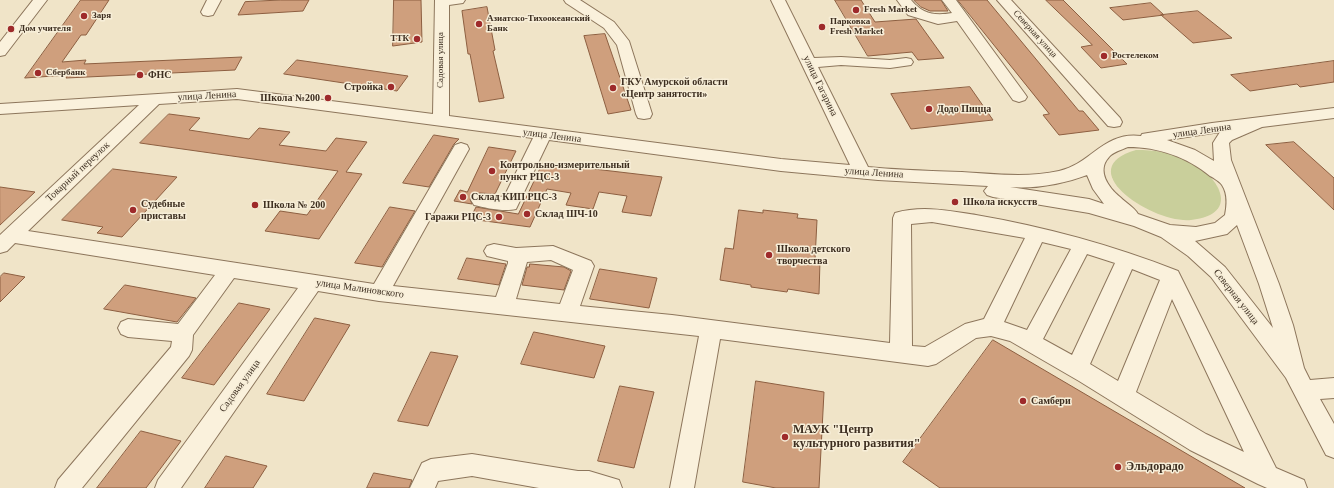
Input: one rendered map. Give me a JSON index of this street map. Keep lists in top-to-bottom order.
{
  "streets": {
    "street": [
      "Северная улица",
      "Садовая улица",
      "улица Гагарина",
      "улица Ленина",
      "Товарный переулок",
      "улица Малиновского"
    ]
  },
  "crossings": [
    ["Северная улица", "улица Ленина"],
    ["Садовая улица", "улица Ленина"],
    ["Садовая улица", "улица Малиновского"],
    ["улица Гагарина", "улица Ленина"],
    ["улица Ленина", "Товарный переулок"],
    ["Товарный переулок", "улица Малиновского"]
  ],
  "places": [
    "Fresh Market",
    "Заря",
    "Азиатско-Тихоокеанский Банк",
    "Парковка Fresh Market",
    "Дом учителя",
    "ТТК",
    "Ростелеком",
    "Сбербанк",
    "ФНС",
    "Стройка",
    "ГКУ Амурской области «Центр занятости»",
    "Школа №200",
    "Додо Пицца",
    "Контрольно-измерительный пункт РЦС-3",
    "Склад КИП РЦС-3",
    "Школа искусств",
    "Школа № 200",
    "Судебные приставы",
    "Склад ШЧ-10",
    "Гаражи РЦС-3",
    "Школа детского творчества",
    "Самбери",
    "МАУК \"Центр культурного развития\"",
    "Эльдорадо"
  ]
}
